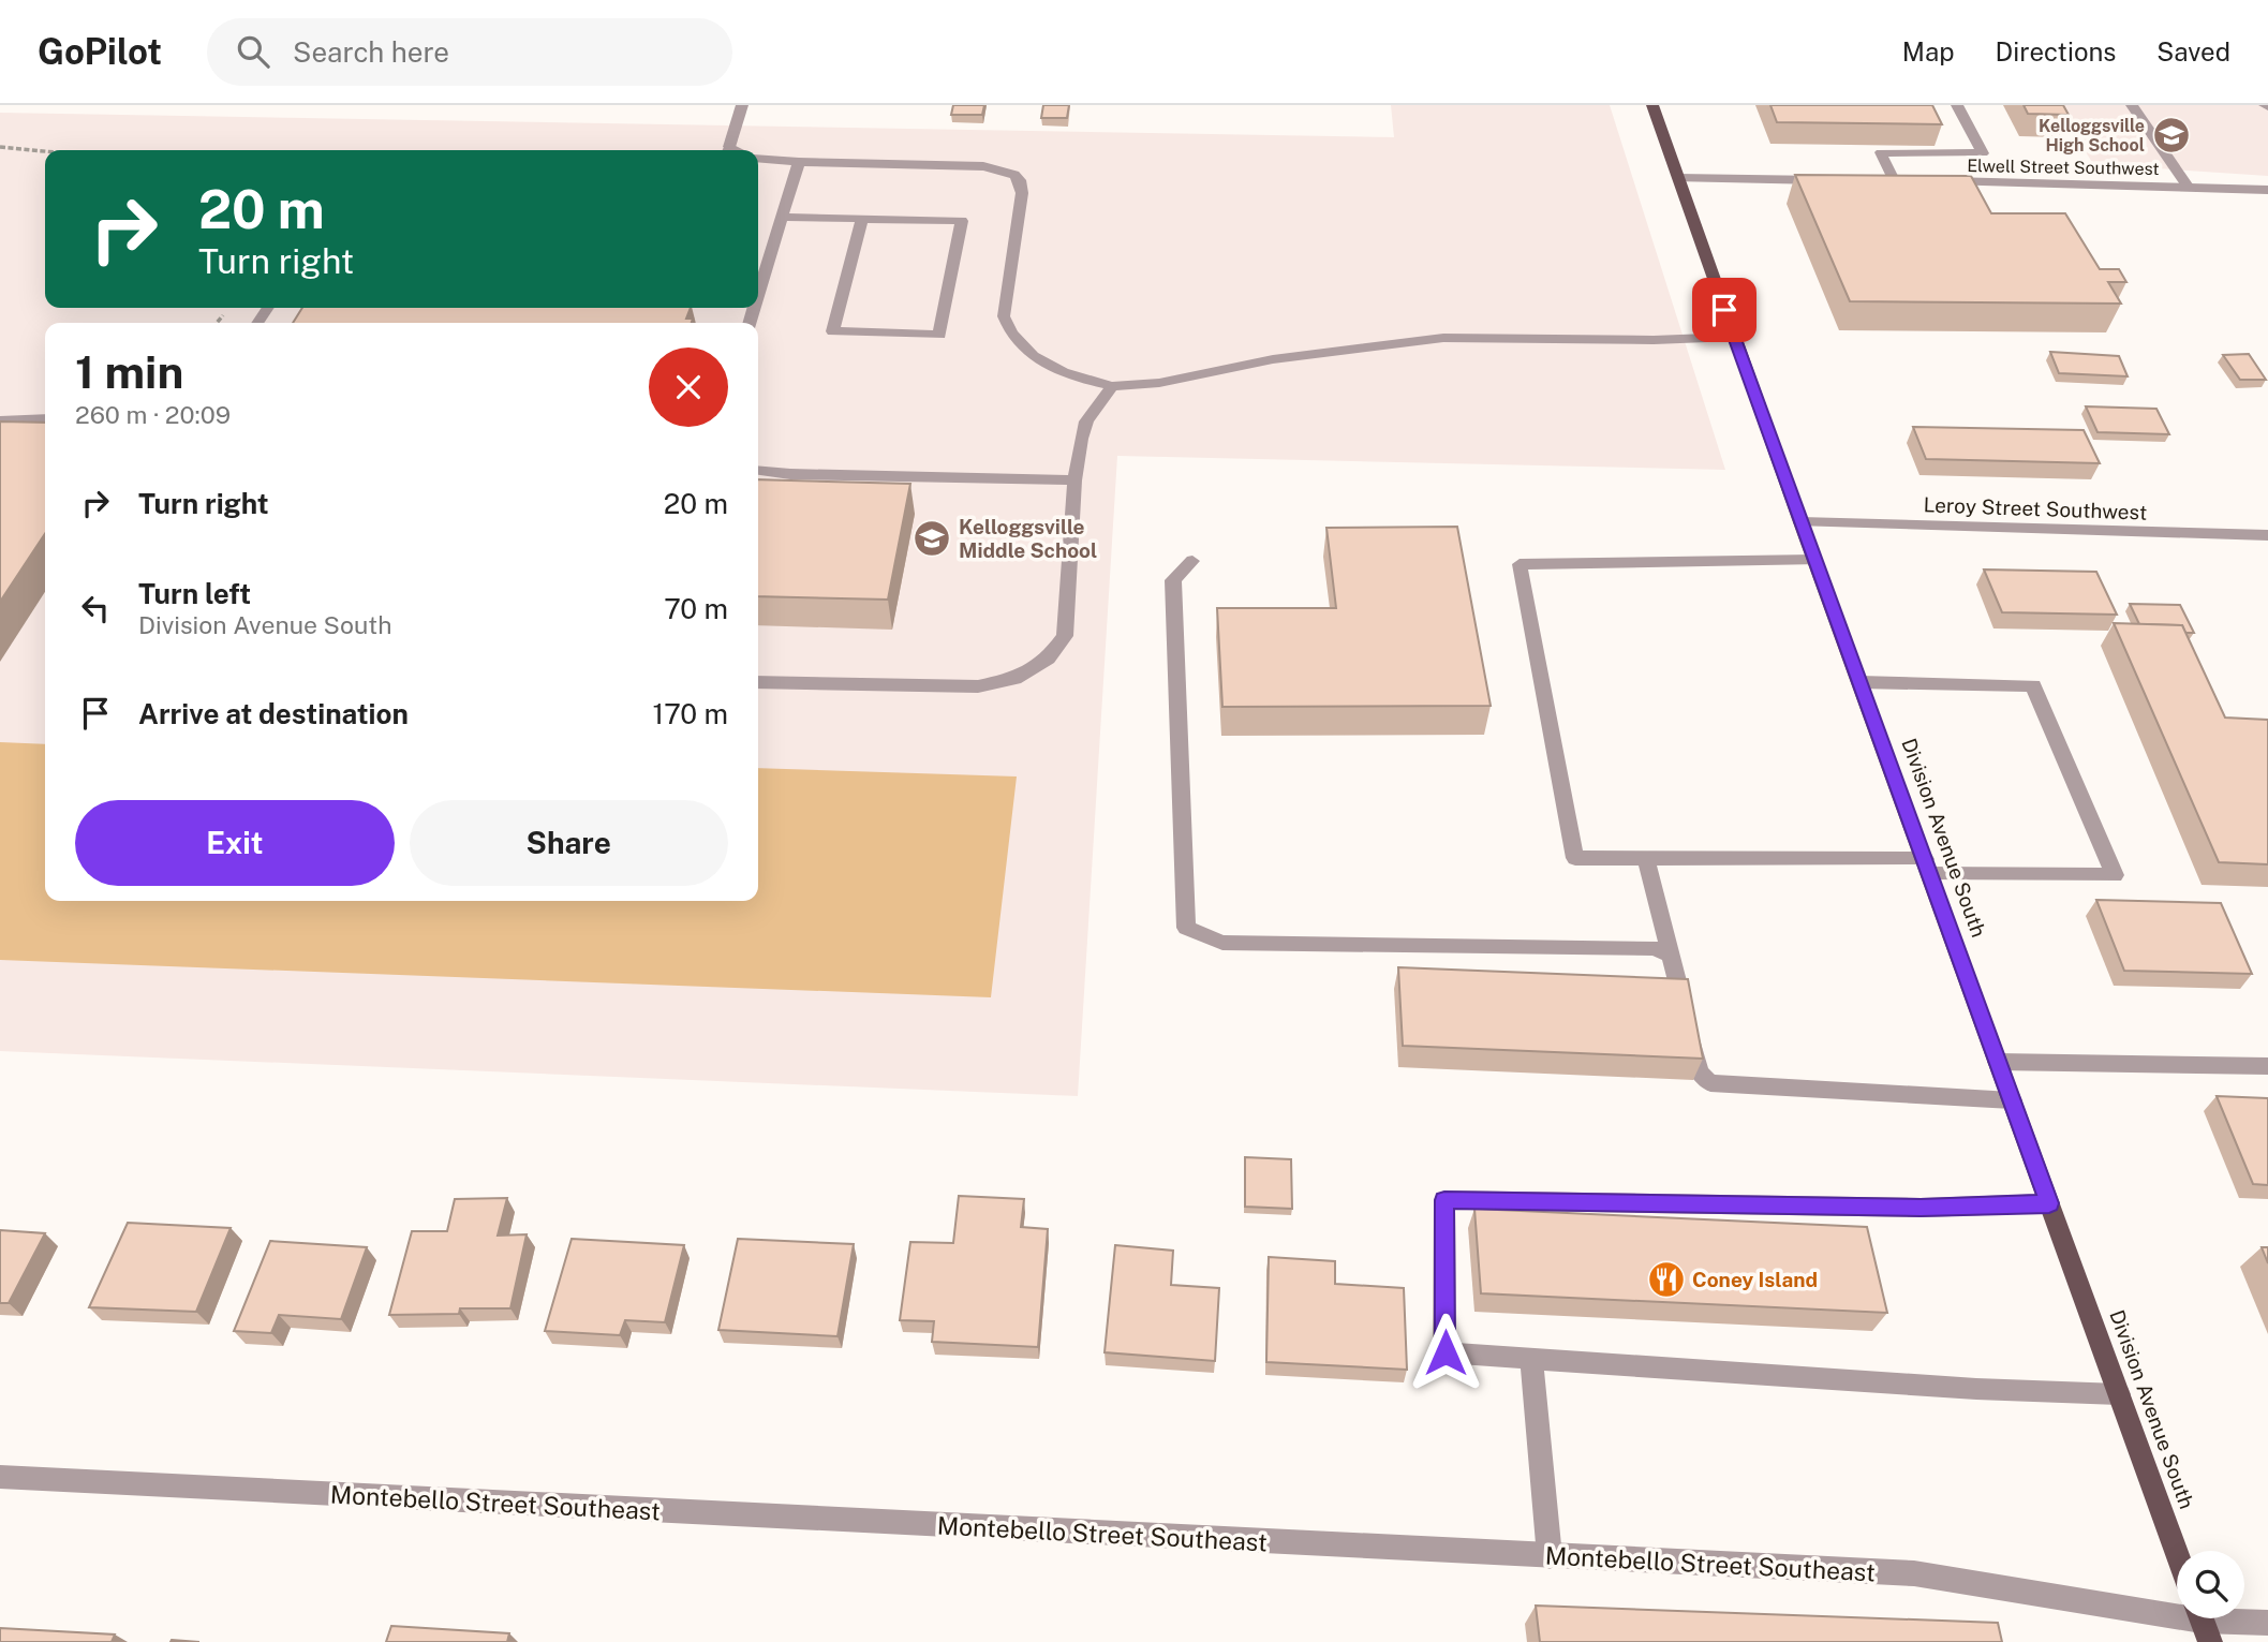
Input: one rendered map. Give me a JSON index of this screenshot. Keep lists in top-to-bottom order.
{
  "streets": {
    "main road": ["Division Avenue South"],
    "street": ["Elwell Street Southwest", "Leroy Street Southwest", "Montebello Street Southeast"]
  },
  "crossings": [
    ["Leroy Street Southwest", "Division Avenue South"]
  ],
  "places": {
    "school or university": ["Kelloggsville High School", "Kelloggsville Middle School"],
    "restaurant": ["Coney Island"]
  },
  "page": {
    "header": "GoPilot",
    "search": "Search here",
    "nav": ["Map", "Directions", "Saved"],
    "turn": ["20 m", "Turn right"],
    "heading": ["1 min", "260 m · 20:09"],
    "list": [
      {
        "name": "Turn right",
        "value": "20 m"
      },
      {
        "name": "Turn left",
        "note": "Division Avenue South",
        "value": "70 m"
      },
      {
        "name": "Arrive at destination",
        "value": "170 m"
      }
    ],
    "buttons": ["Exit", "Share"]
  }
}
